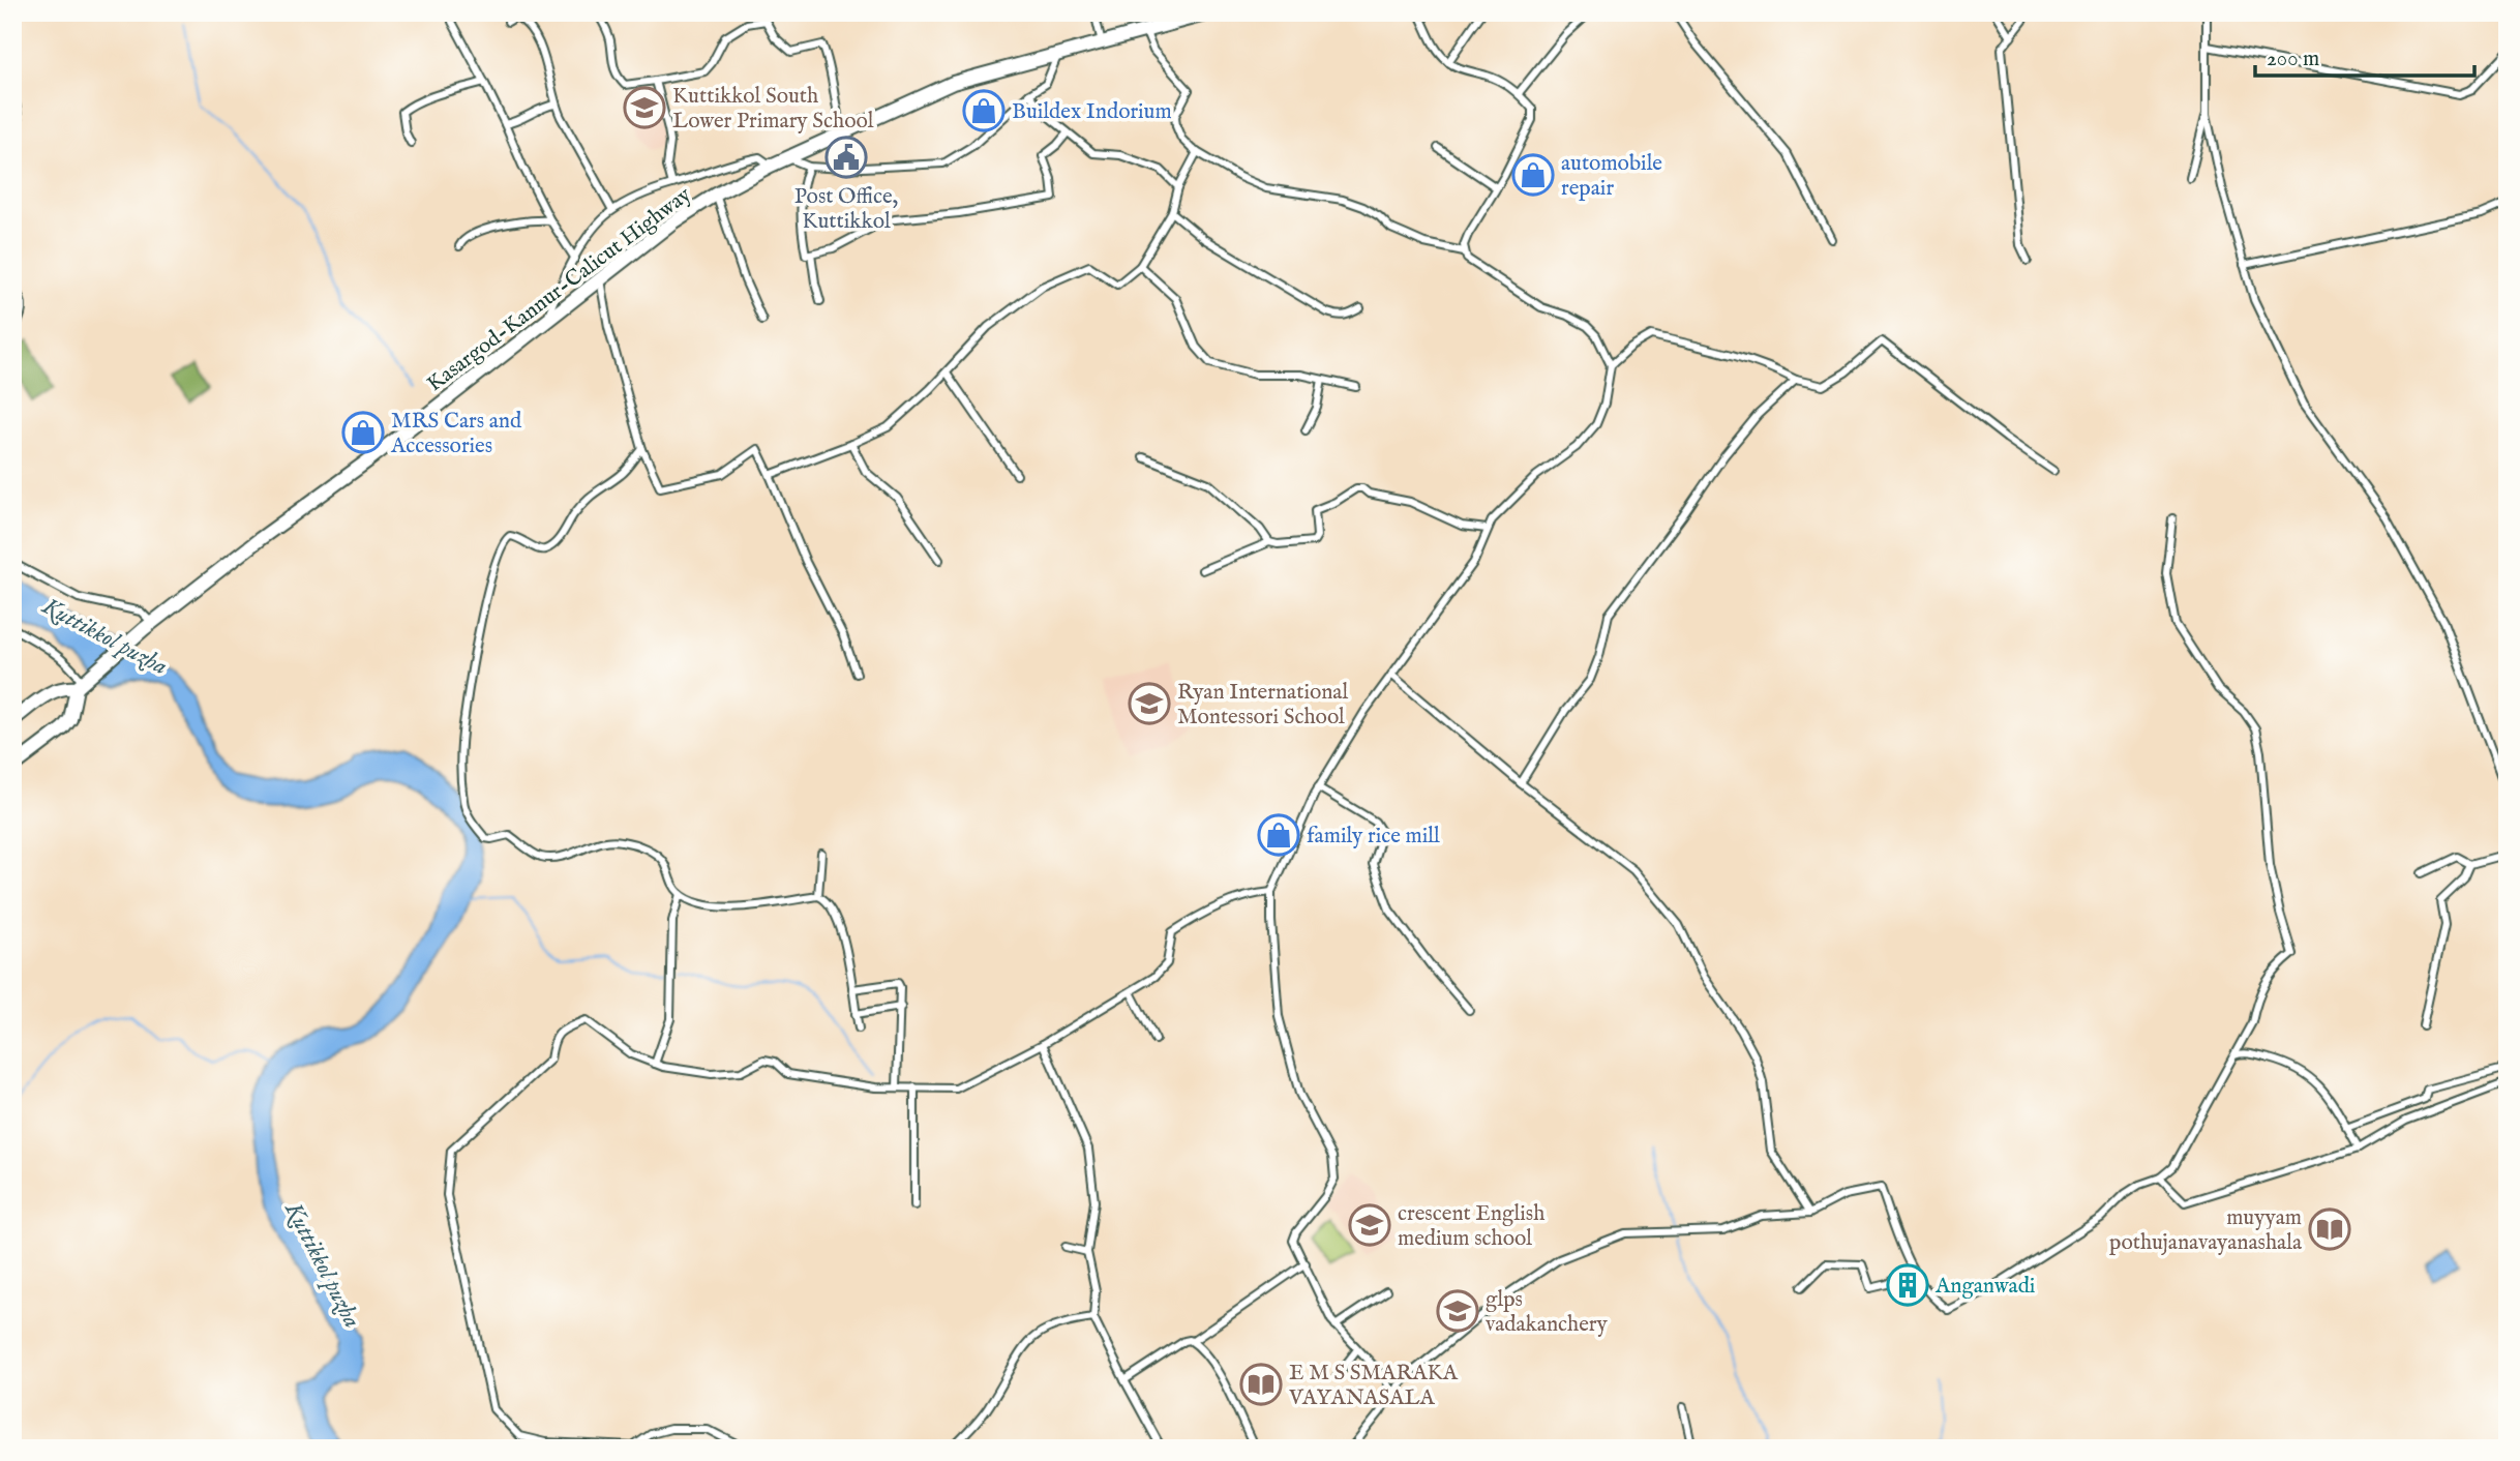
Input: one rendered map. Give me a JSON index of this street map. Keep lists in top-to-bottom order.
{
  "streets": {
    "highway": ["Kasargod-Kannur-Calicut Highway"]
  },
  "water": ["Kuttikkol puzha"],
  "places": {
    "school or university": [
      "Kuttikkol South Lower Primary School",
      "Ryan International Montessori School",
      "crescent English medium school",
      "glps vadakanchery"
    ],
    "shop": [
      "Buildex Indorium",
      "automobile repair",
      "MRS Cars and Accessories",
      "family rice mill"
    ],
    "public building": ["Post Office, Kuttikkol"],
    "library": ["muyyam pothujanavayanashala", "E M S SMARAKA VAYANASALA"],
    "building": ["Anganwadi"]
  },
  "scale_bar": "200 m"
}
